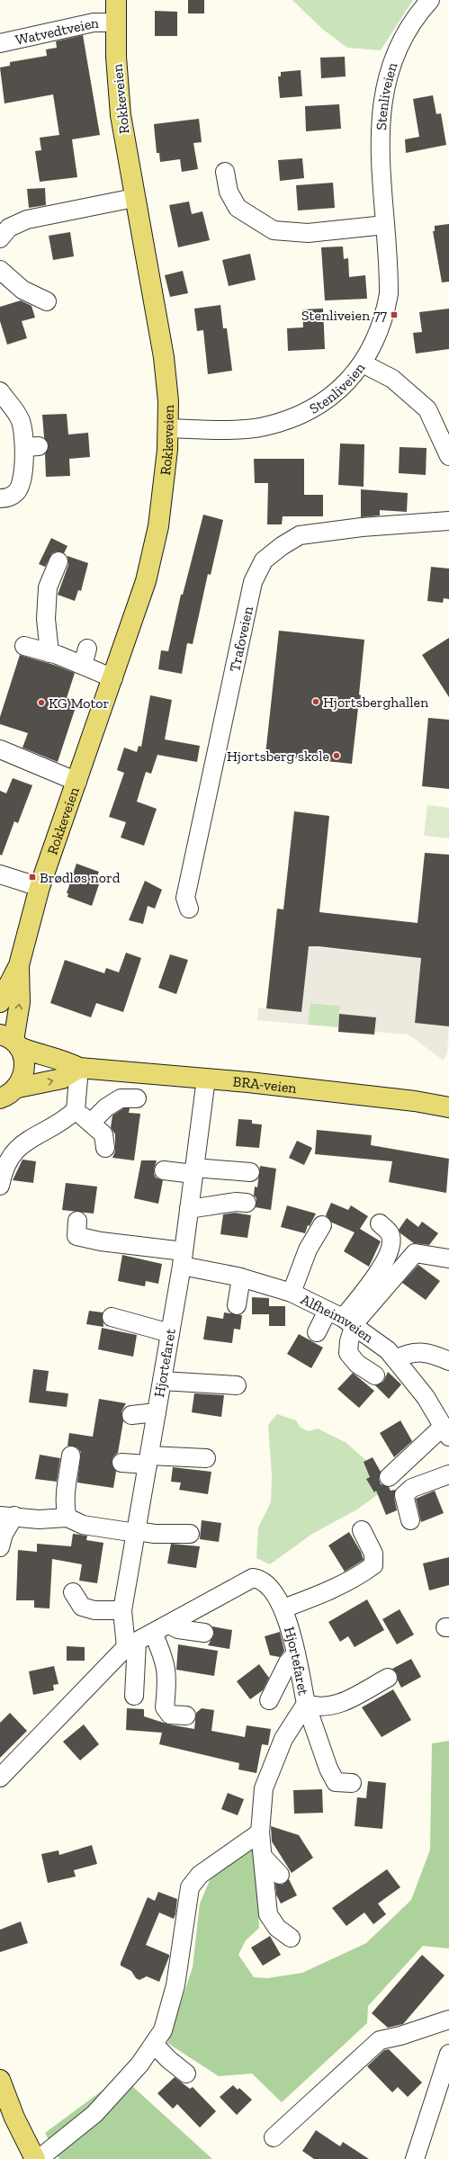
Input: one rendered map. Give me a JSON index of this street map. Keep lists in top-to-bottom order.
{
  "streets": {
    "main road": ["Rokkeveien", "BRA-veien"],
    "street": [
      "Watvedtveien",
      "Stenliveien",
      "Trafoveien",
      "Alfheimveien",
      "Hjortefaret"
    ]
  },
  "crossings": [
    ["Watvedtveien", "Rokkeveien"],
    ["Stenliveien", "Rokkeveien"],
    ["Rokkeveien", "BRA-veien"],
    ["BRA-veien", "Hjortefaret"],
    ["Alfheimveien", "Hjortefaret"]
  ],
  "places": {
    "transit": ["Stenliveien 77", "Brødløs nord"],
    "other": ["Hjortsberghallen", "KG Motor", "Hjortsberg skole"]
  }
}
